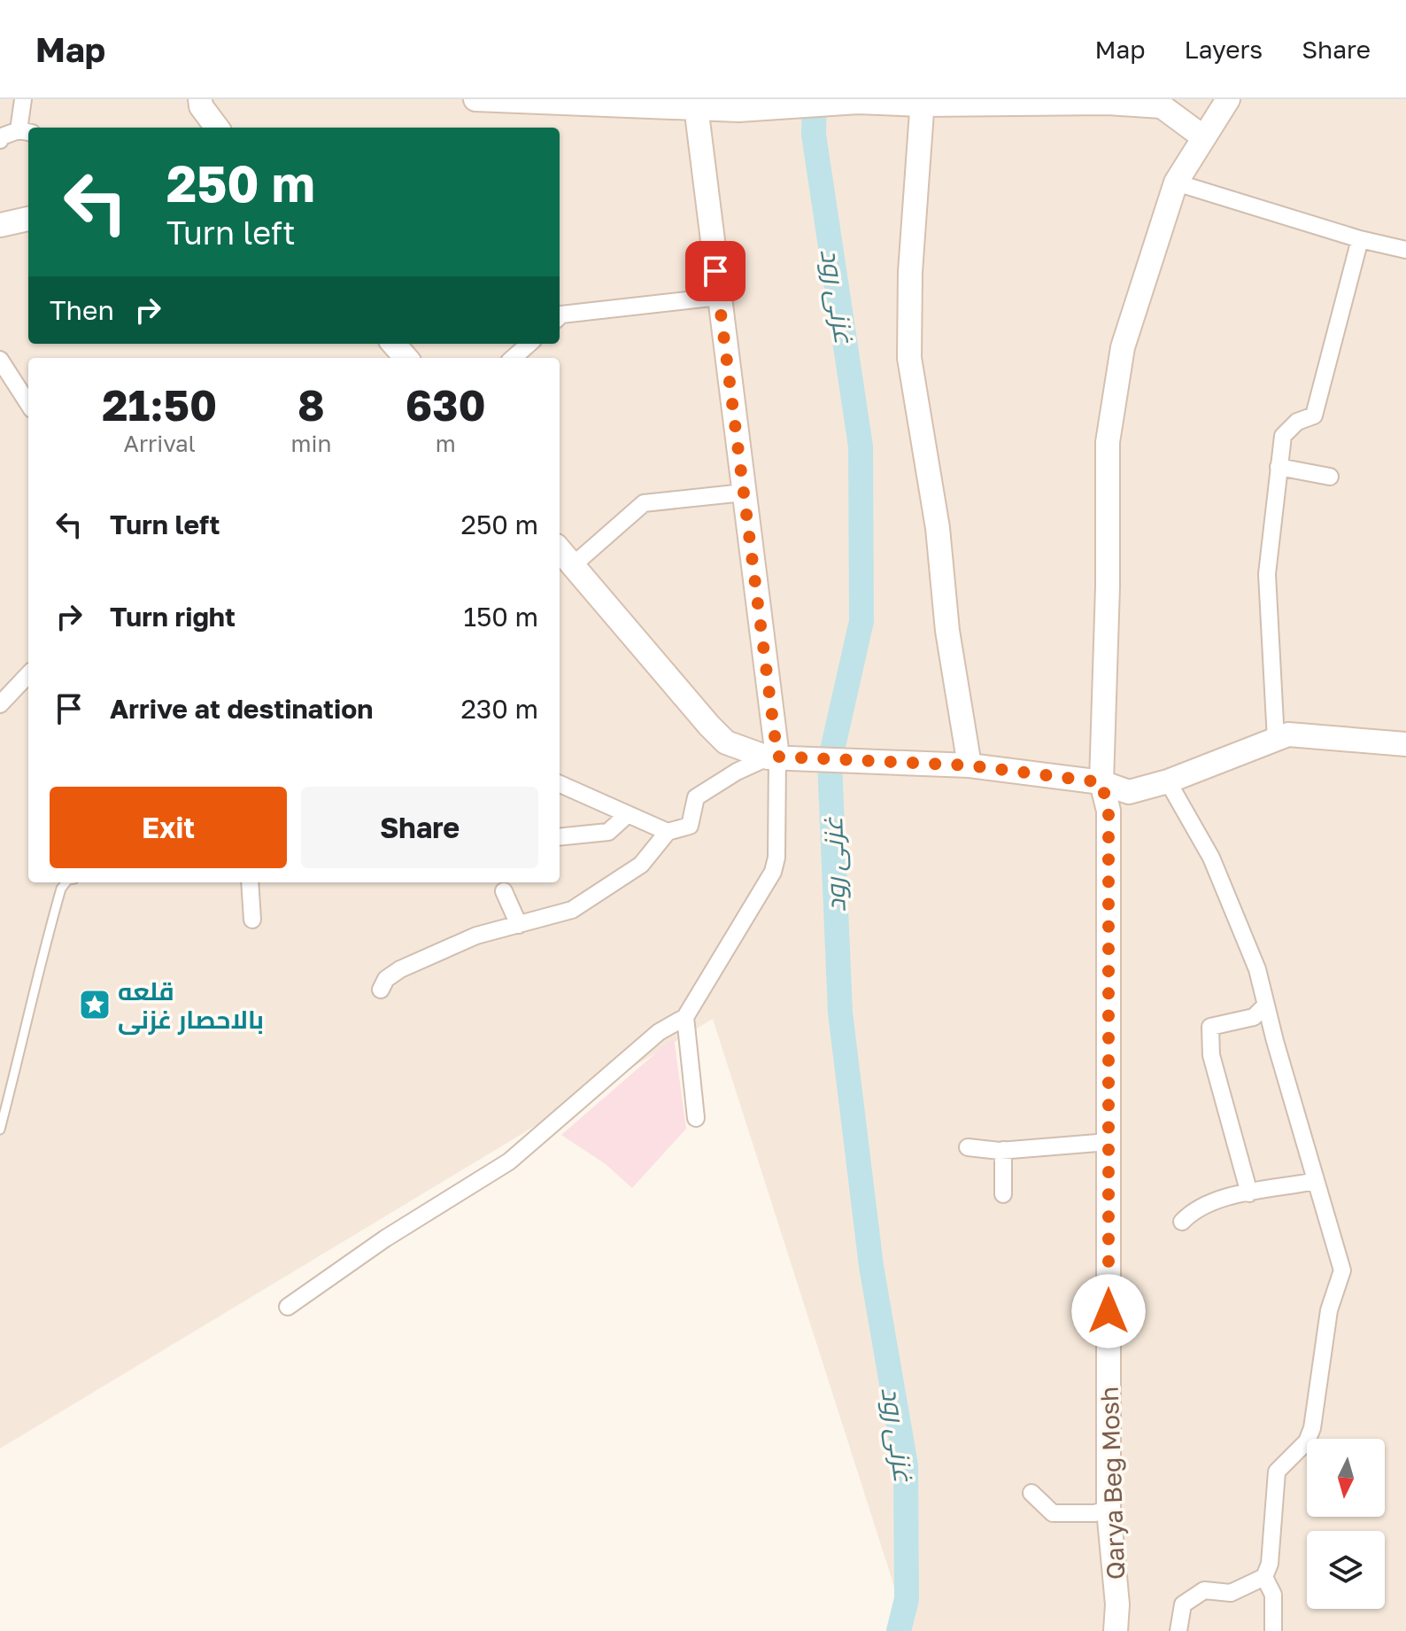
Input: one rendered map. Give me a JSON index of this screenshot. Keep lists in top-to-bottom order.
{
  "streets": {
    "street": ["Qarya Beg Mosh"]
  },
  "water": ["غزنی رود"],
  "places": {
    "place": ["قلعه بالاحصار غزنی"]
  },
  "north": "bottom",
  "page": {
    "header": "Map",
    "nav": ["Map", "Layers", "Share"],
    "turn": ["250 m", "Turn left"],
    "then": "Then",
    "eta": [
      "21:50",
      "Arrival",
      "8",
      "min",
      "630",
      "m"
    ],
    "list": [
      {
        "name": "Turn left",
        "value": "250 m"
      },
      {
        "name": "Turn right",
        "value": "150 m"
      },
      {
        "name": "Arrive at destination",
        "value": "230 m"
      }
    ],
    "buttons": ["Exit", "Share"]
  }
}
